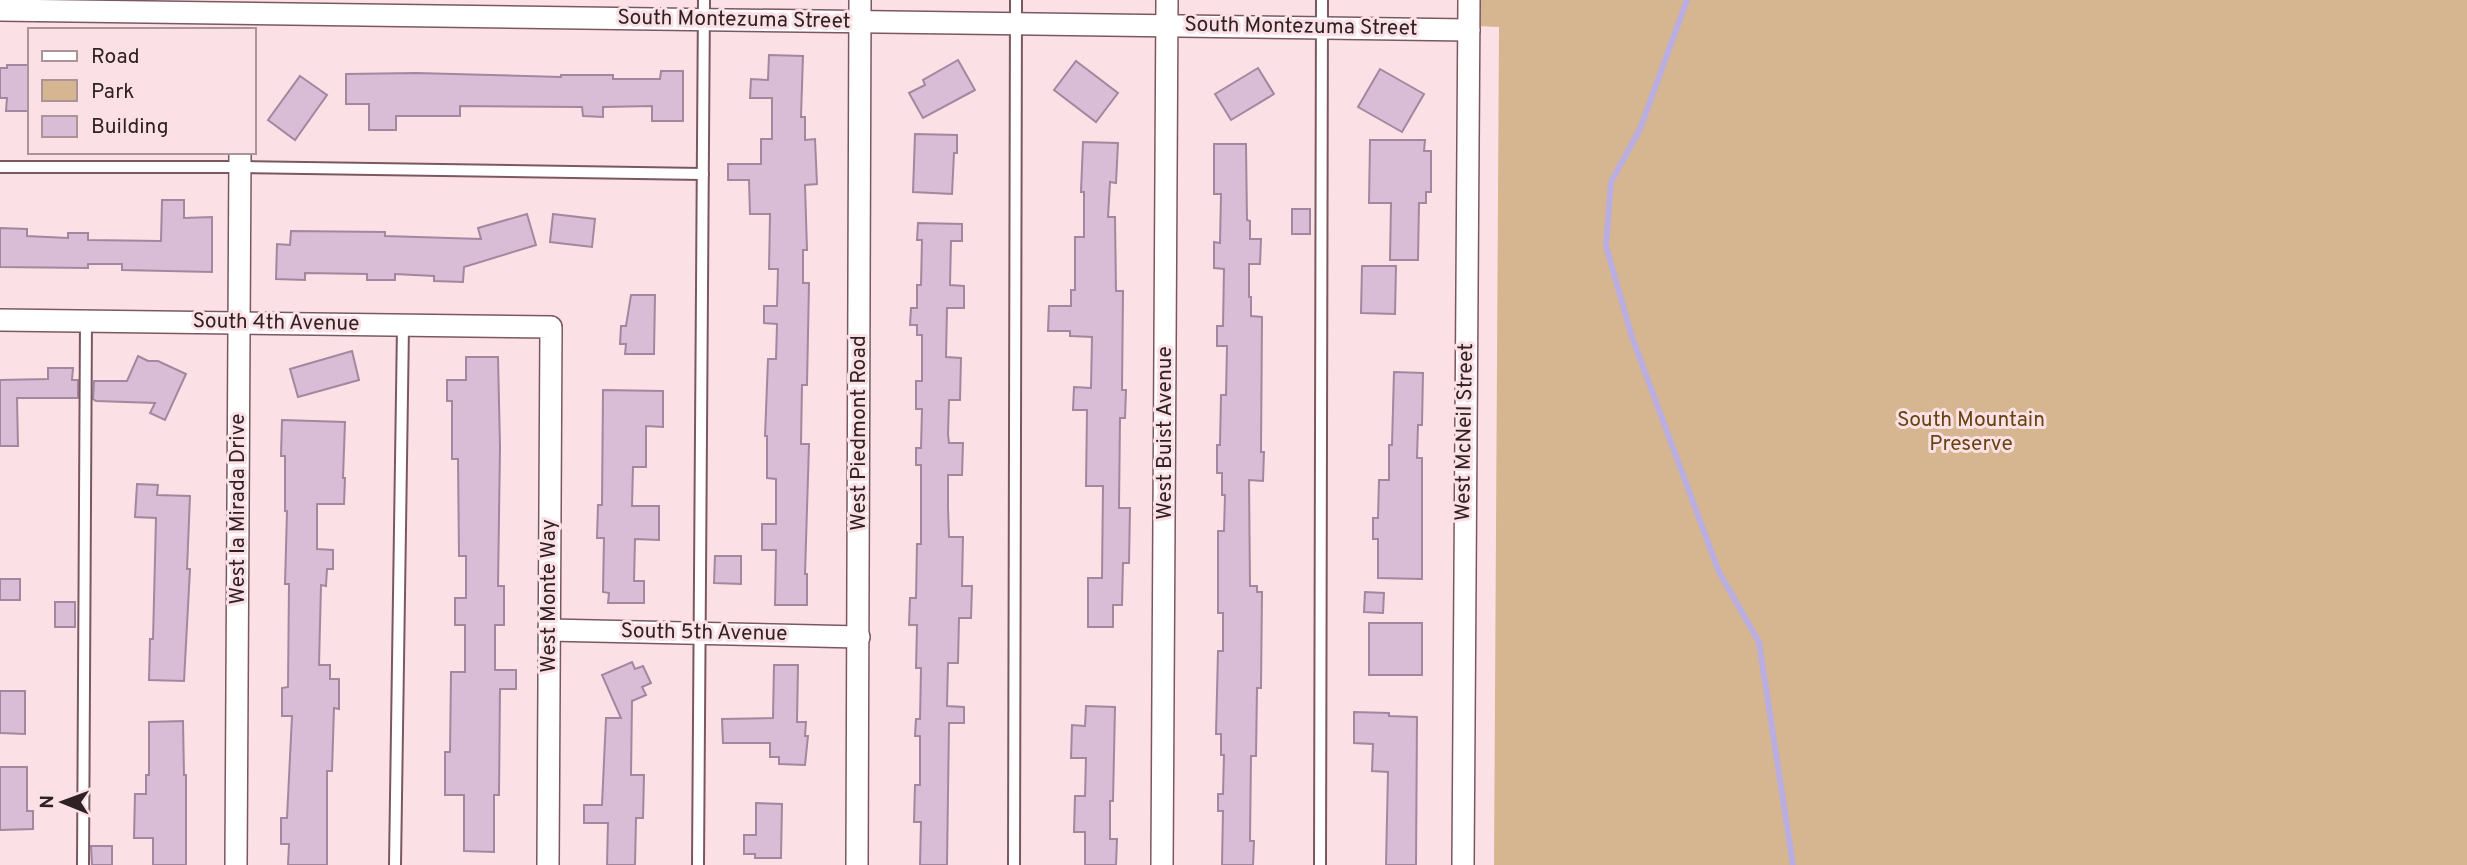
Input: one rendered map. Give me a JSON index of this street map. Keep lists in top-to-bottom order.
{
  "streets": {
    "street": [
      "South Montezuma Street",
      "South 4th Avenue",
      "West McNeil Street",
      "West Piedmont Road",
      "West Buist Avenue",
      "West la Mirada Drive",
      "West Monte Way",
      "South 5th Avenue"
    ]
  },
  "crossings": [
    ["South Montezuma Street", "West McNeil Street"],
    ["South Montezuma Street", "West Piedmont Road"],
    ["South Montezuma Street", "West Buist Avenue"],
    ["South 4th Avenue", "West la Mirada Drive"],
    ["South 4th Avenue", "West Monte Way"],
    ["West Piedmont Road", "South 5th Avenue"],
    ["West Monte Way", "South 5th Avenue"]
  ],
  "parks": ["South Mountain Preserve"],
  "legend": ["Road", "Park", "Building"],
  "north": "left"
}
